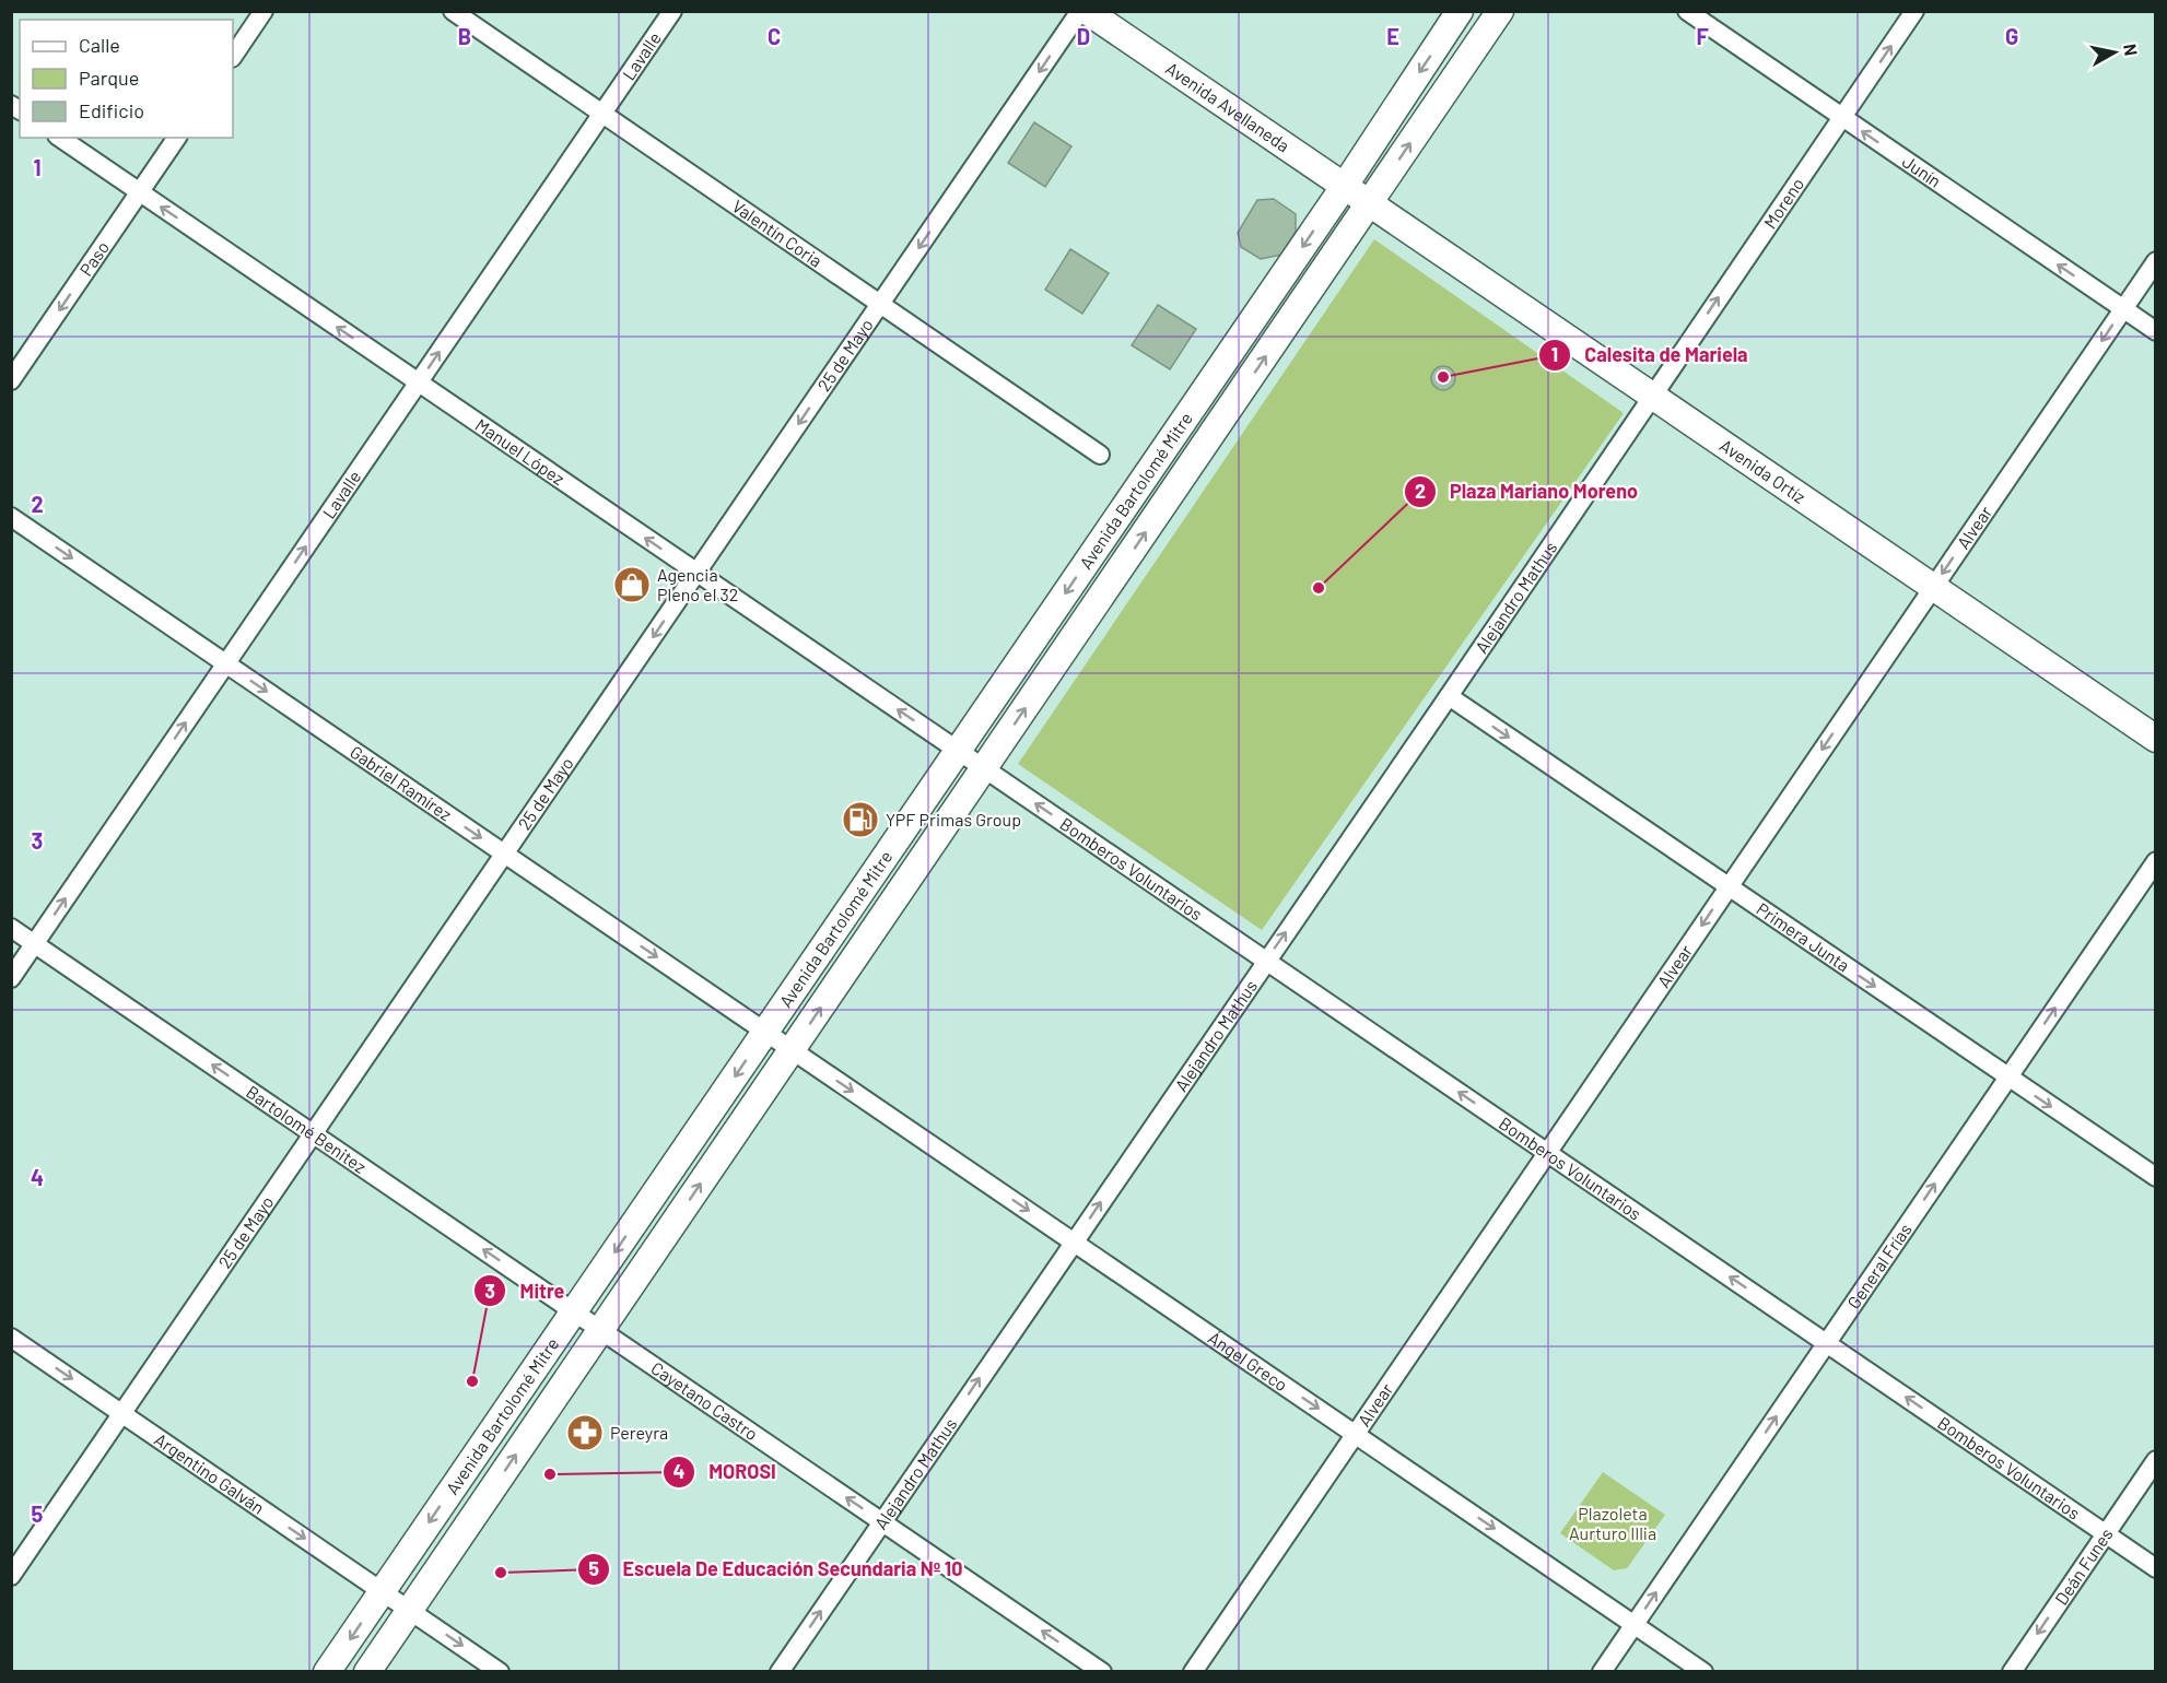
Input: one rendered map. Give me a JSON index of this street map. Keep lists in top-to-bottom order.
{
  "streets": {
    "main road": ["Avenida Avellaneda", "Avenida Ortíz", "Avenida Bartolomé Mitre"],
    "street": [
      "Lavalle",
      "Junín",
      "Moreno",
      "Valentín Coria",
      "Paso",
      "25 de Mayo",
      "Manuel López",
      "Alvear",
      "Alejandro Mathus",
      "Gabriel Ramírez",
      "Bomberos Voluntarios",
      "Primera Junta",
      "Bartolomé Benitez",
      "General Frías",
      "Ángel Greco",
      "Cayetano Castro",
      "Argentino Galván",
      "Deán Funes"
    ]
  },
  "crossings": [
    ["Lavalle", "Valentín Coria"],
    ["Lavalle", "Manuel López"],
    ["Lavalle", "Gabriel Ramírez"],
    ["Lavalle", "Bartolomé Benitez"],
    ["Avenida Avellaneda", "Avenida Ortíz"],
    ["Avenida Avellaneda", "Avenida Bartolomé Mitre"],
    ["Junín", "Moreno"],
    ["Junín", "Alvear"],
    ["Moreno", "Avenida Ortíz"],
    ["Moreno", "Alejandro Mathus"],
    ["Valentín Coria", "25 de Mayo"],
    ["Paso", "Manuel López"],
    ["25 de Mayo", "Manuel López"],
    ["25 de Mayo", "Gabriel Ramírez"],
    ["25 de Mayo", "Bartolomé Benitez"],
    ["25 de Mayo", "Argentino Galván"],
    ["Manuel López", "Avenida Bartolomé Mitre"],
    ["Manuel López", "Bomberos Voluntarios"],
    ["Avenida Ortíz", "Avenida Bartolomé Mitre"],
    ["Avenida Ortíz", "Alvear"],
    ["Avenida Ortíz", "Alejandro Mathus"],
    ["Avenida Bartolomé Mitre", "Gabriel Ramírez"],
    ["Avenida Bartolomé Mitre", "Bomberos Voluntarios"],
    ["Avenida Bartolomé Mitre", "Bartolomé Benitez"],
    ["Avenida Bartolomé Mitre", "Ángel Greco"],
    ["Avenida Bartolomé Mitre", "Cayetano Castro"],
    ["Avenida Bartolomé Mitre", "Argentino Galván"],
    ["Alvear", "Bomberos Voluntarios"],
    ["Alvear", "Primera Junta"],
    ["Alvear", "Ángel Greco"],
    ["Alejandro Mathus", "Bomberos Voluntarios"],
    ["Alejandro Mathus", "Primera Junta"],
    ["Alejandro Mathus", "Ángel Greco"],
    ["Alejandro Mathus", "Cayetano Castro"],
    ["Gabriel Ramírez", "Ángel Greco"],
    ["Bomberos Voluntarios", "General Frías"],
    ["Bomberos Voluntarios", "Deán Funes"],
    ["Primera Junta", "General Frías"],
    ["Bartolomé Benitez", "Cayetano Castro"],
    ["General Frías", "Ángel Greco"]
  ],
  "one_way": [
    "Lavalle",
    "Junín",
    "Moreno",
    "Paso",
    "25 de Mayo",
    "Manuel López",
    "Alvear",
    "Alejandro Mathus",
    "Gabriel Ramírez",
    "Bomberos Voluntarios",
    "Primera Junta",
    "Bartolomé Benitez",
    "General Frías",
    "Ángel Greco",
    "Cayetano Castro",
    "Argentino Galván",
    "Deán Funes"
  ],
  "parks": ["Plazoleta Aurturo Illia"],
  "places": {
    "other": [
      "Calesita de Mariela",
      "Plaza Mariano Moreno",
      "Mitre",
      "MOROSI",
      "Escuela De Educación Secundaria Nº 10"
    ],
    "shop": ["Agencia Pleno el 32"],
    "fuel station": ["YPF Primas Group"],
    "pharmacy": ["Pereyra"]
  },
  "legend": ["Calle", "Parque", "Edificio"],
  "north": "right",
  "grid": {
    "columns": [
      "B",
      "C",
      "D",
      "E",
      "F",
      "G"
    ],
    "rows": [
      "1",
      "2",
      "3",
      "4",
      "5"
    ]
  }
}
